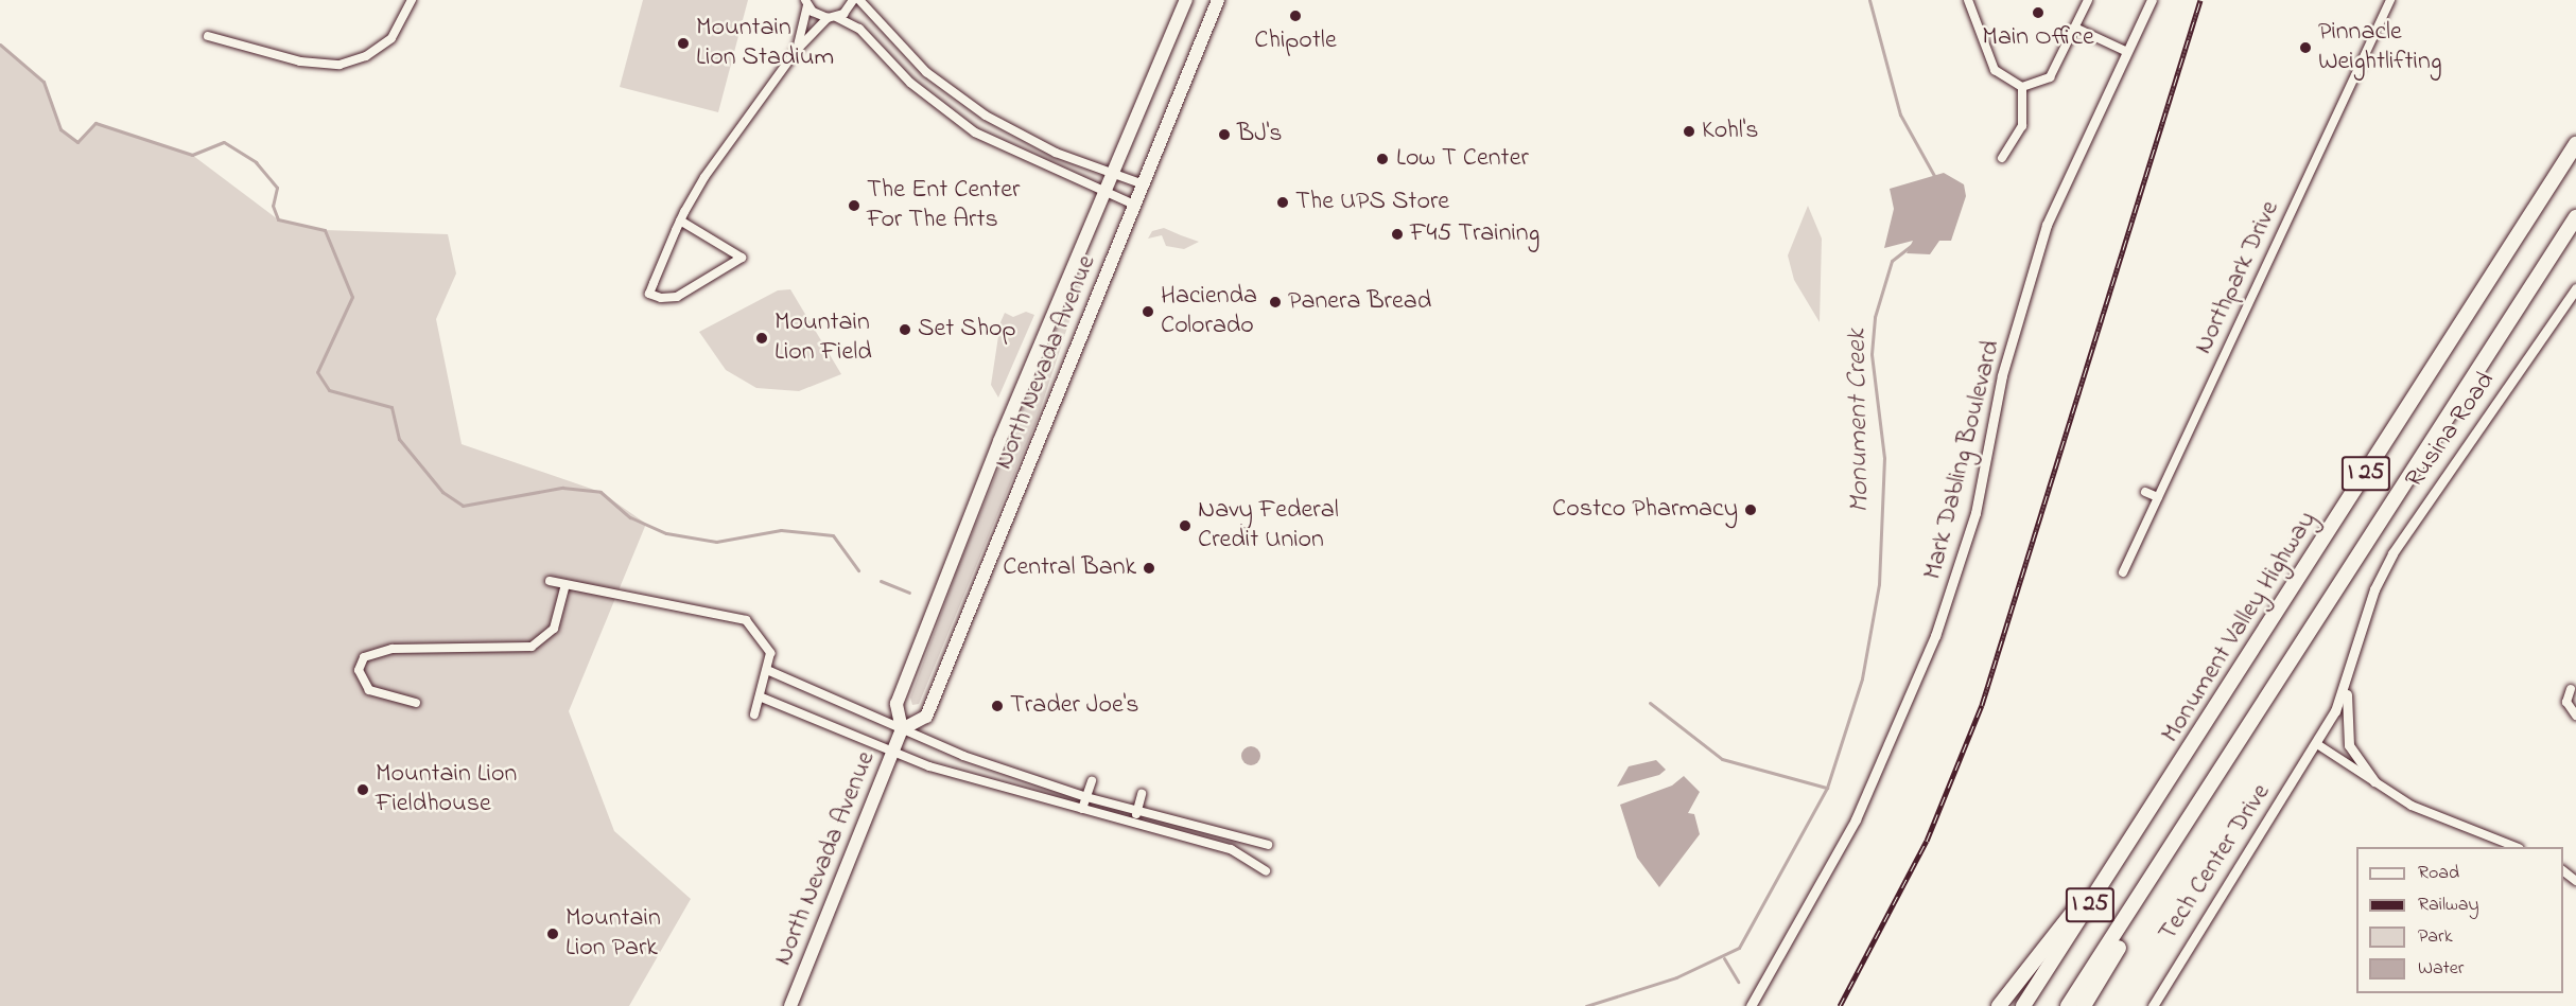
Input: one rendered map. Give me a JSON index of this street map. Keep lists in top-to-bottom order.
{
  "streets": {
    "highway": ["I 25", "Monument Valley Highway"],
    "main road": ["North Nevada Avenue"],
    "street": [
      "Northpark Drive",
      "Rusina Road",
      "Mark Dabling Boulevard",
      "Tech Center Drive"
    ]
  },
  "crossings": [
    ["Rusina Road", "Tech Center Drive"]
  ],
  "water": ["Monument Creek"],
  "places": [
    "Main Office",
    "Chipotle",
    "Mountain Lion Stadium",
    "Pinnacle Weightlifting",
    "Kohl's",
    "BJ's",
    "Low T Center",
    "The UPS Store",
    "The Ent Center For The Arts",
    "F45 Training",
    "Panera Bread",
    "Hacienda Colorado",
    "Set Shop",
    "Mountain Lion Field",
    "Costco Pharmacy",
    "Navy Federal Credit Union",
    "Central Bank",
    "Trader Joe's",
    "Mountain Lion Fieldhouse",
    "Mountain Lion Park"
  ],
  "legend": [
    "Road",
    "Railway",
    "Park",
    "Water"
  ]
}
